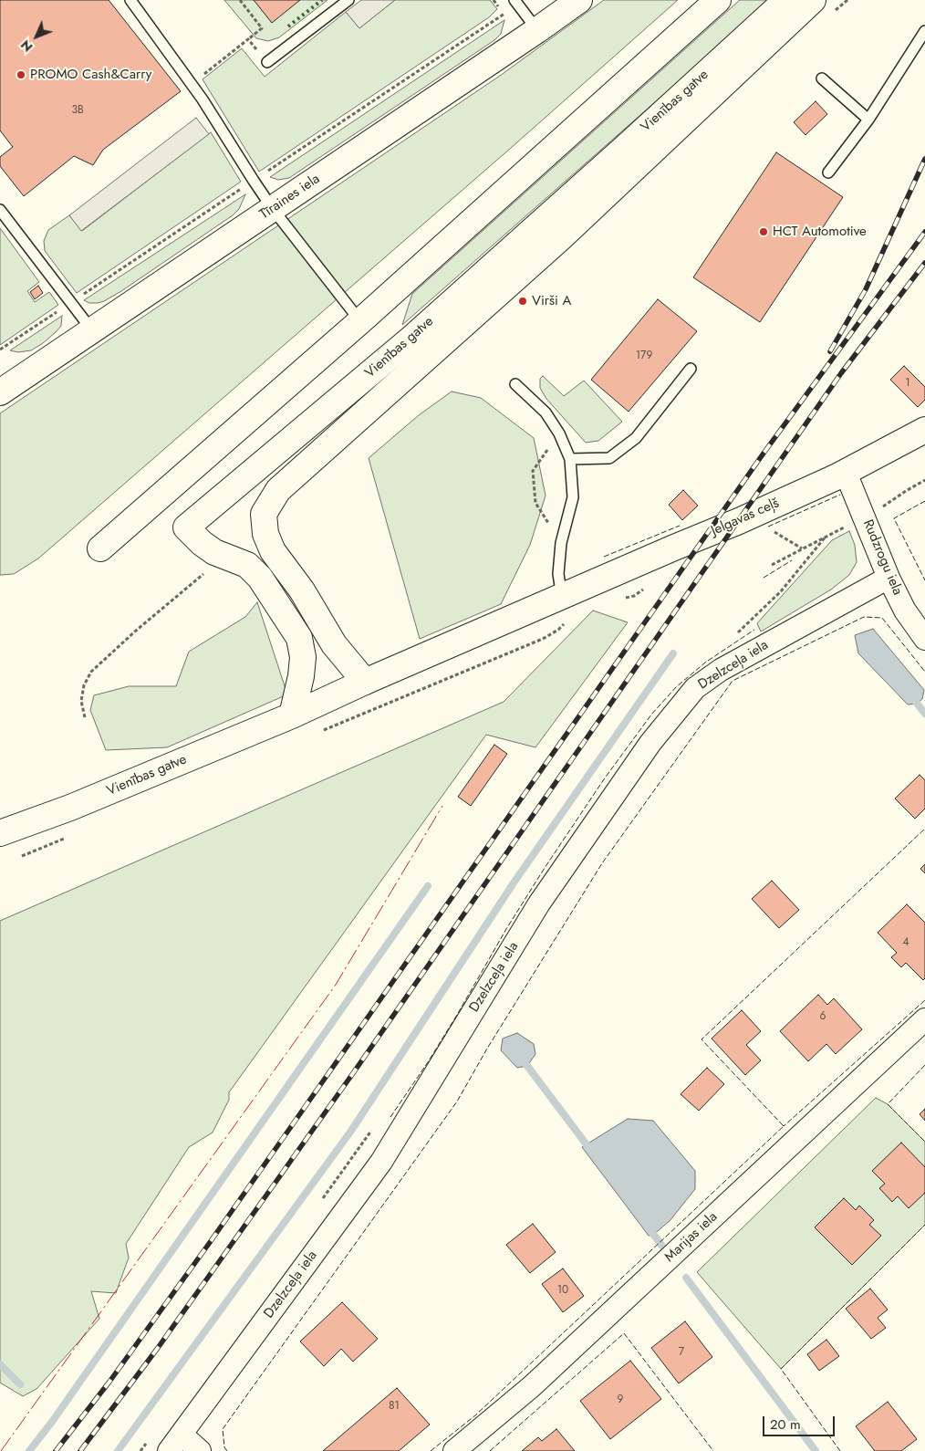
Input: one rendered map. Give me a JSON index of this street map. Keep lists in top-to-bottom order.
{
  "streets": {
    "main road": ["Vienības gatve", "Tīraines iela", "Jelgavas ceļš"],
    "street": ["Rudzrogu iela", "Dzelzceļa iela", "Marijas iela"]
  },
  "crossings": [
    ["Vienības gatve", "Jelgavas ceļš"],
    ["Jelgavas ceļš", "Rudzrogu iela"],
    ["Rudzrogu iela", "Dzelzceļa iela"]
  ],
  "places": ["PROMO Cash&Carry", "HCT Automotive", "Virši A"],
  "house_numbers": [
    "3B",
    "179",
    "1",
    "4",
    "6",
    "10",
    "7",
    "9",
    "81"
  ],
  "scale_bar": "20 m",
  "north": "bottom left"
}
